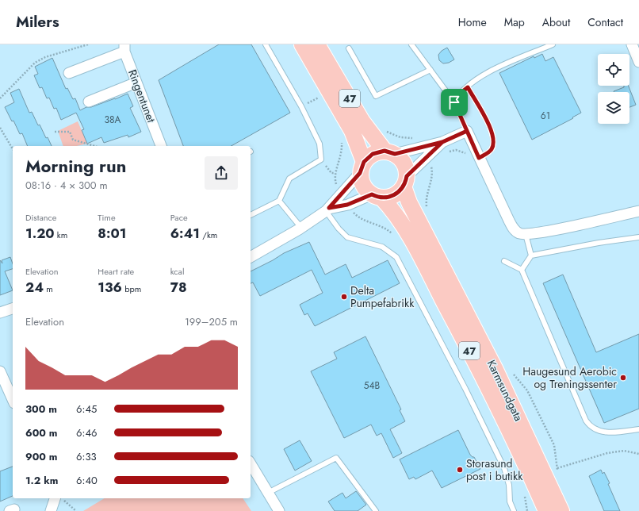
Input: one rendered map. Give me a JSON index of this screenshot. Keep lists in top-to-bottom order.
{
  "streets": {
    "main road": ["47", "Karmsundgata"],
    "street": ["Ringentunet"]
  },
  "crossings": [
    ["47", "Karmsundgata"]
  ],
  "places": ["Delta Pumpefabrikk", "Haugesund Aerobic og Treningssenter", "Storasund post i butikk"],
  "house_numbers": ["61", "38A", "54B"],
  "page": {
    "header": "Milers",
    "nav": [
      "Home",
      "Map",
      "About",
      "Contact"
    ],
    "heading": ["Morning run", "08:16 · 4 × 300 m"],
    "stats": [
      ["Distance", "1.20 km"],
      ["Time", "8:01"],
      ["Pace", "6:41 /km"],
      ["Elevation", "24 m"],
      ["Heart rate", "136 bpm"],
      ["kcal", "78"]
    ],
    "chart": ["Elevation", "199–205 m"],
    "list": [
      {
        "name": "300 m",
        "note": "6:45"
      },
      {
        "name": "600 m",
        "note": "6:46"
      },
      {
        "name": "900 m",
        "note": "6:33"
      },
      {
        "name": "1.2 km",
        "note": "6:40"
      }
    ]
  }
}
